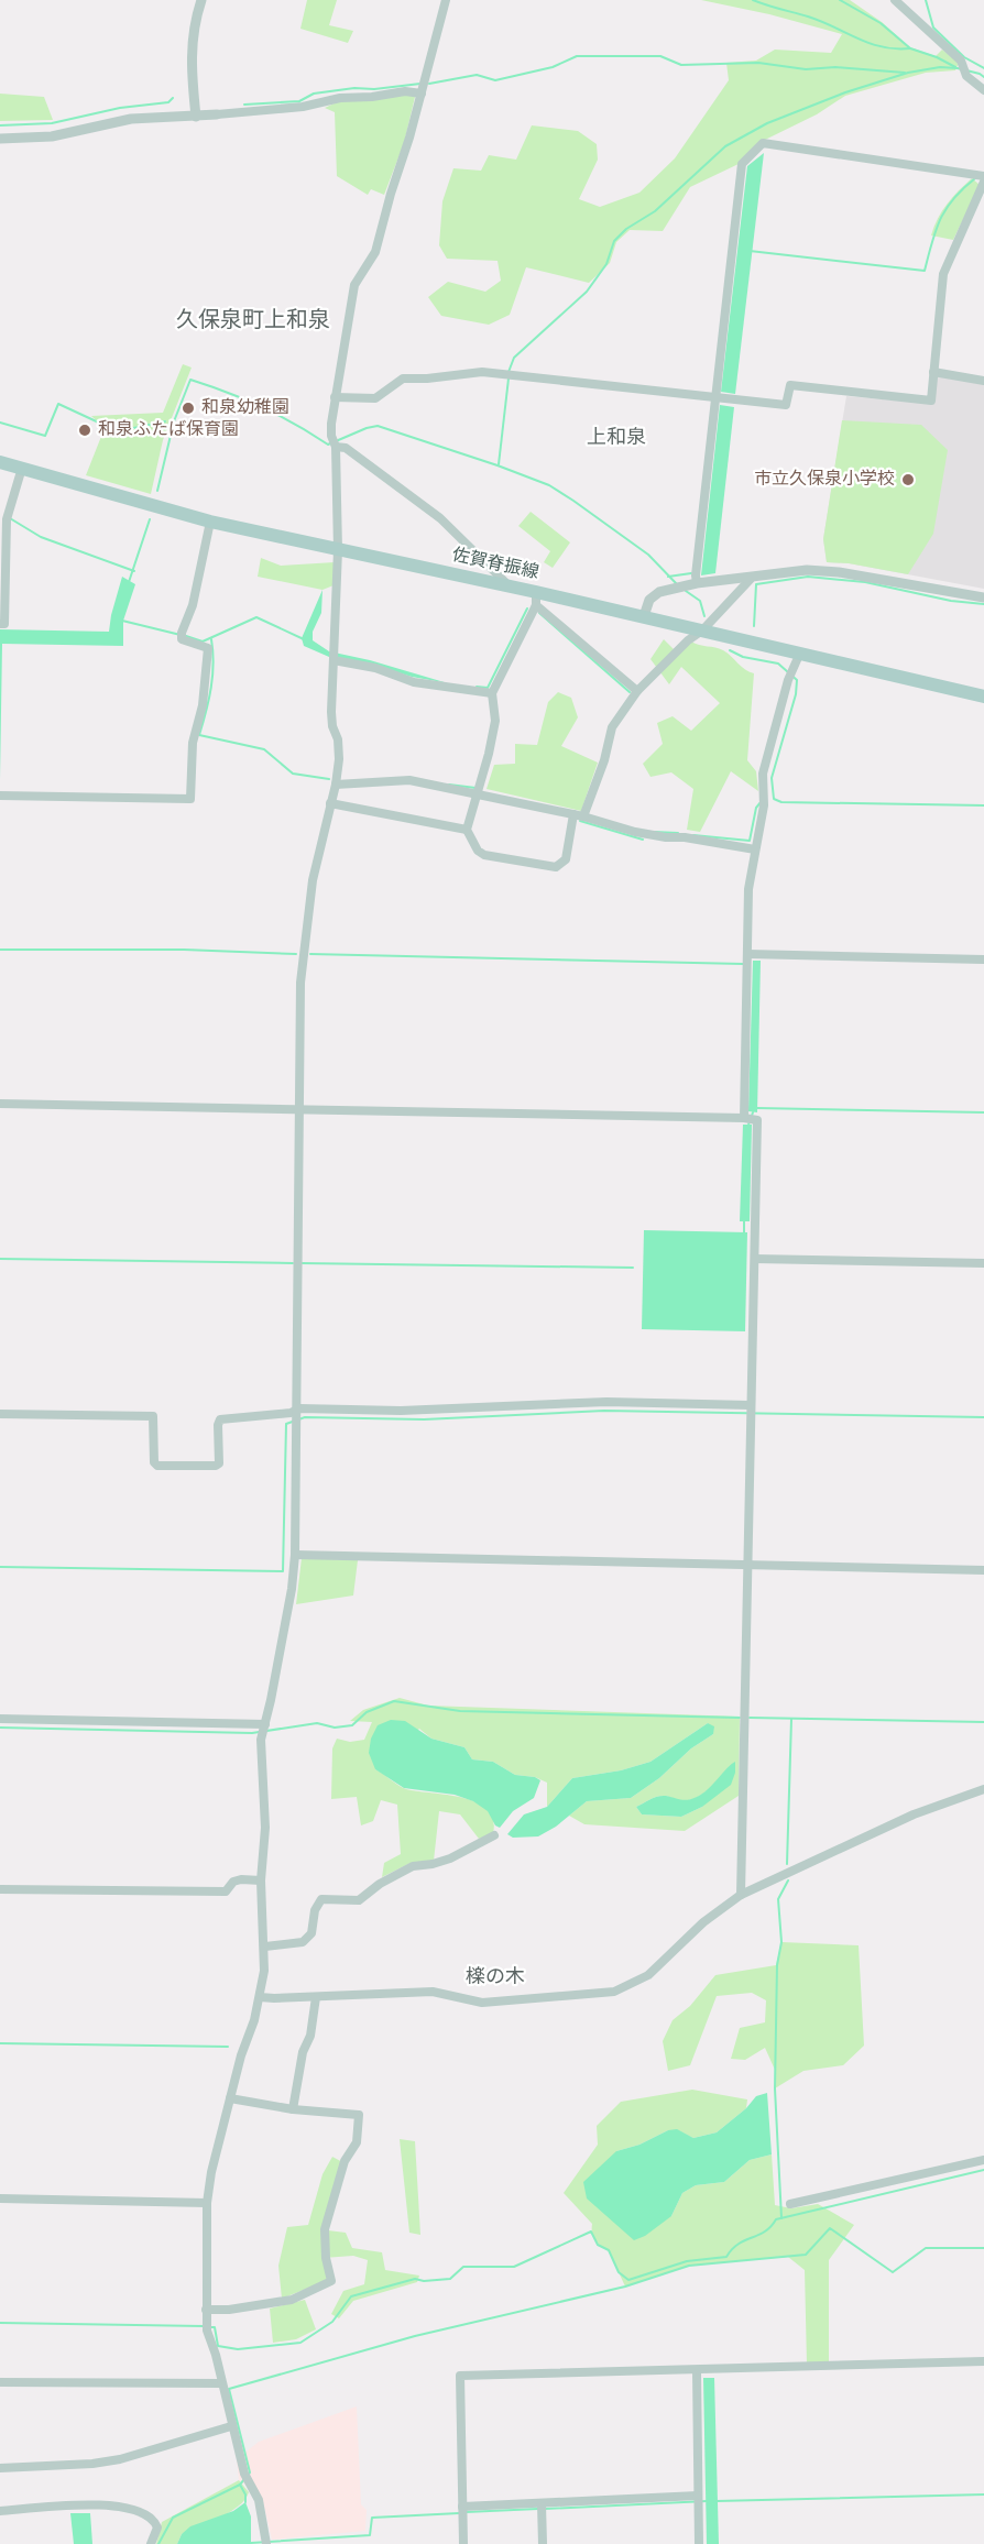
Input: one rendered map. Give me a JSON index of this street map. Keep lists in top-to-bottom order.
{
  "streets": {
    "main road": ["佐賀脊振線"]
  },
  "districts": ["久保泉町上和泉", "上和泉", "檪の木"],
  "places": ["和泉幼稚園", "和泉ふたば保育園", "市立久保泉小学校"]
}
